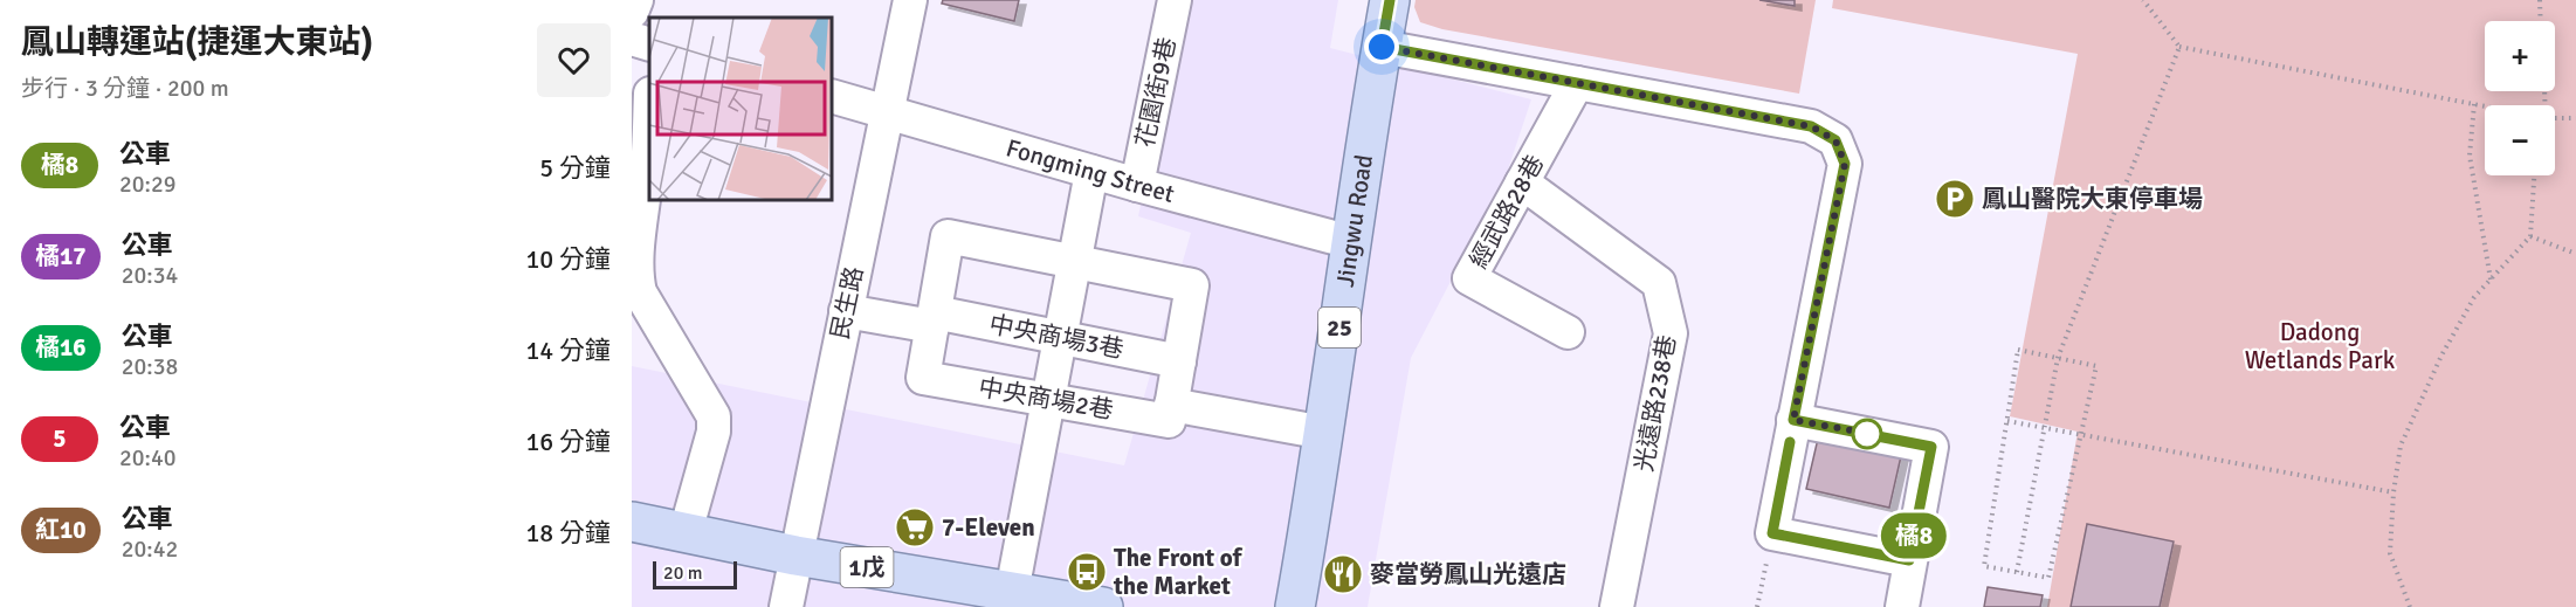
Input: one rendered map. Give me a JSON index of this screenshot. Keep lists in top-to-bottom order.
{
  "streets": {
    "main road": ["Jingwu Road", "25", "1戊"],
    "street": [
      "花園街9巷",
      "Fongming Street",
      "經武路28巷",
      "民生路",
      "中央商場3巷",
      "中央商場2巷",
      "光遠路238巷"
    ]
  },
  "crossings": [
    ["花園街9巷", "Fongming Street"],
    ["Fongming Street", "Jingwu Road"],
    ["Fongming Street", "民生路"],
    ["經武路28巷", "光遠路238巷"],
    ["Jingwu Road", "中央商場2巷"],
    ["民生路", "中央商場3巷"],
    ["民生路", "1戊"],
    ["中央商場3巷", "中央商場2巷"]
  ],
  "parks": ["Dadong Wetlands Park"],
  "places": {
    "parking": ["鳳山醫院大東停車場"],
    "supermarket": ["7-Eleven"],
    "bus stop": ["The Front of the Market"],
    "restaurant": ["麥當勞鳳山光遠店"]
  },
  "lines": ["bus line 橘8"],
  "scale_bar": "20 m",
  "page": {
    "heading": ["鳳山轉運站(捷運大東站)", "步行 · 3 分鐘 · 200 m"],
    "on_map": "橘8",
    "map_buttons": ["+", "−"],
    "list": [
      {
        "mark": "橘8",
        "name": "公車",
        "note": "20:29",
        "value": "5 分鐘"
      },
      {
        "mark": "橘17",
        "name": "公車",
        "note": "20:34",
        "value": "10 分鐘"
      },
      {
        "mark": "橘16",
        "name": "公車",
        "note": "20:38",
        "value": "14 分鐘"
      },
      {
        "mark": "5",
        "name": "公車",
        "note": "20:40",
        "value": "16 分鐘"
      },
      {
        "mark": "紅10",
        "name": "公車",
        "note": "20:42",
        "value": "18 分鐘"
      }
    ],
    "scale": "20 m"
  }
}
